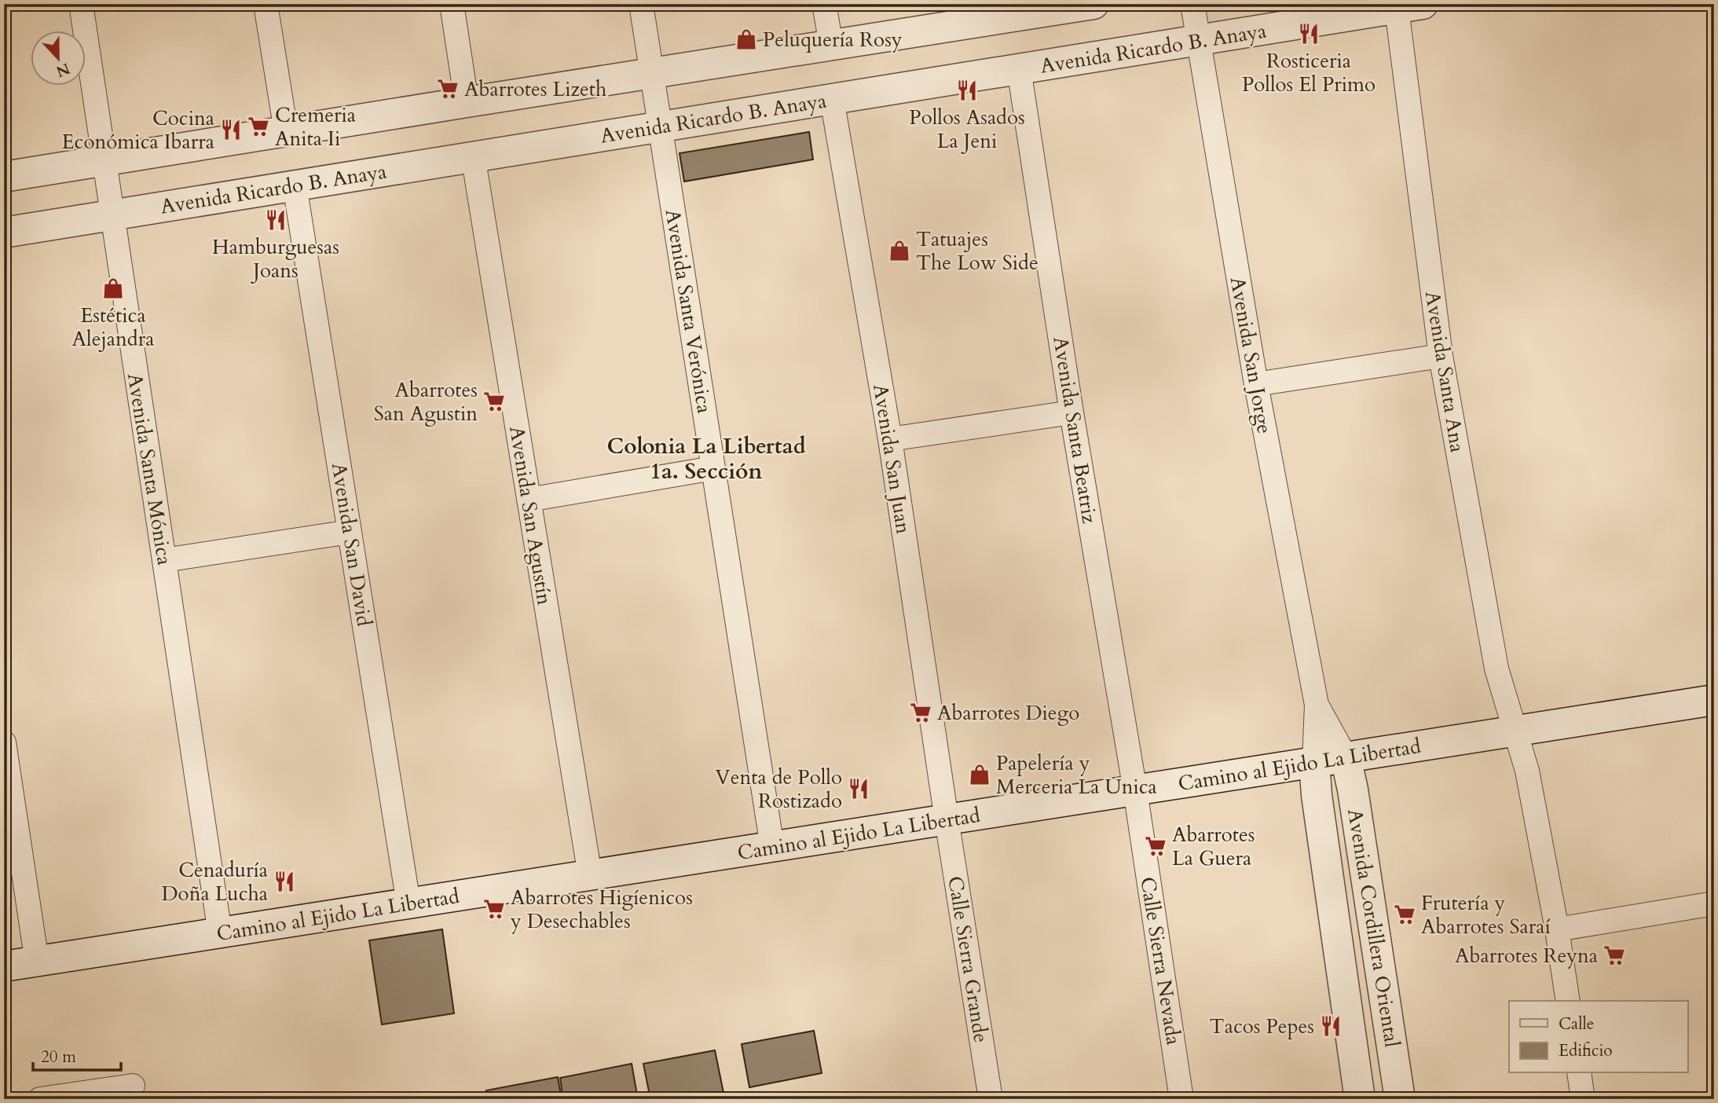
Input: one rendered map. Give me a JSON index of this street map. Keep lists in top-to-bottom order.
{
  "streets": {
    "street": [
      "Avenida Ricardo B. Anaya",
      "Avenida Santa Verónica",
      "Avenida San Jorge",
      "Avenida Santa Ana",
      "Avenida Santa Beatriz",
      "Avenida San Juan",
      "Avenida Santa Mónica",
      "Avenida San Agustín",
      "Avenida San David",
      "Camino al Ejido La Libertad",
      "Avenida Cordillera Oriental",
      "Calle Sierra Grande",
      "Calle Sierra Nevada"
    ]
  },
  "crossings": [
    ["Avenida Ricardo B. Anaya", "Avenida Santa Verónica"],
    ["Avenida Ricardo B. Anaya", "Avenida San Jorge"],
    ["Avenida Ricardo B. Anaya", "Avenida Santa Ana"],
    ["Avenida Ricardo B. Anaya", "Avenida Santa Beatriz"],
    ["Avenida Ricardo B. Anaya", "Avenida San Juan"],
    ["Avenida Ricardo B. Anaya", "Avenida Santa Mónica"],
    ["Avenida Ricardo B. Anaya", "Avenida San Agustín"],
    ["Avenida Ricardo B. Anaya", "Avenida San David"],
    ["Avenida Santa Verónica", "Camino al Ejido La Libertad"],
    ["Avenida San Jorge", "Camino al Ejido La Libertad"],
    ["Avenida San Jorge", "Avenida Cordillera Oriental"],
    ["Avenida Santa Ana", "Camino al Ejido La Libertad"],
    ["Avenida Santa Beatriz", "Camino al Ejido La Libertad"],
    ["Avenida Santa Beatriz", "Calle Sierra Nevada"],
    ["Avenida San Juan", "Camino al Ejido La Libertad"],
    ["Avenida San Juan", "Calle Sierra Grande"],
    ["Avenida Santa Mónica", "Camino al Ejido La Libertad"],
    ["Avenida San Agustín", "Camino al Ejido La Libertad"],
    ["Avenida San David", "Camino al Ejido La Libertad"],
    ["Camino al Ejido La Libertad", "Avenida Cordillera Oriental"],
    ["Camino al Ejido La Libertad", "Calle Sierra Grande"],
    ["Camino al Ejido La Libertad", "Calle Sierra Nevada"]
  ],
  "districts": ["Colonia La Libertad 1a. Sección"],
  "places": {
    "restaurant": [
      "Rosticeria Pollos El Primo",
      "Pollos Asados La Jeni",
      "Cocina Económica Ibarra",
      "Hamburguesas Joans",
      "Venta de Pollo Rostizado",
      "Cenaduría Doña Lucha",
      "Tacos Pepes"
    ],
    "shop": [
      "Peluquería Rosy",
      "Tatuajes The Low Side",
      "Estética Alejandra",
      "Papelería y Merceria La Unica"
    ],
    "supermarket": [
      "Abarrotes Lizeth",
      "Cremeria Anita Ii",
      "Abarrotes San Agustin",
      "Abarrotes Diego",
      "Abarrotes La Guera",
      "Abarrotes Higíenicos y Desechables",
      "Frutería y Abarrotes Saraí",
      "Abarrotes Reyna"
    ]
  },
  "legend": ["Calle", "Edificio"],
  "scale_bar": "20 m",
  "north": "bottom"
}
